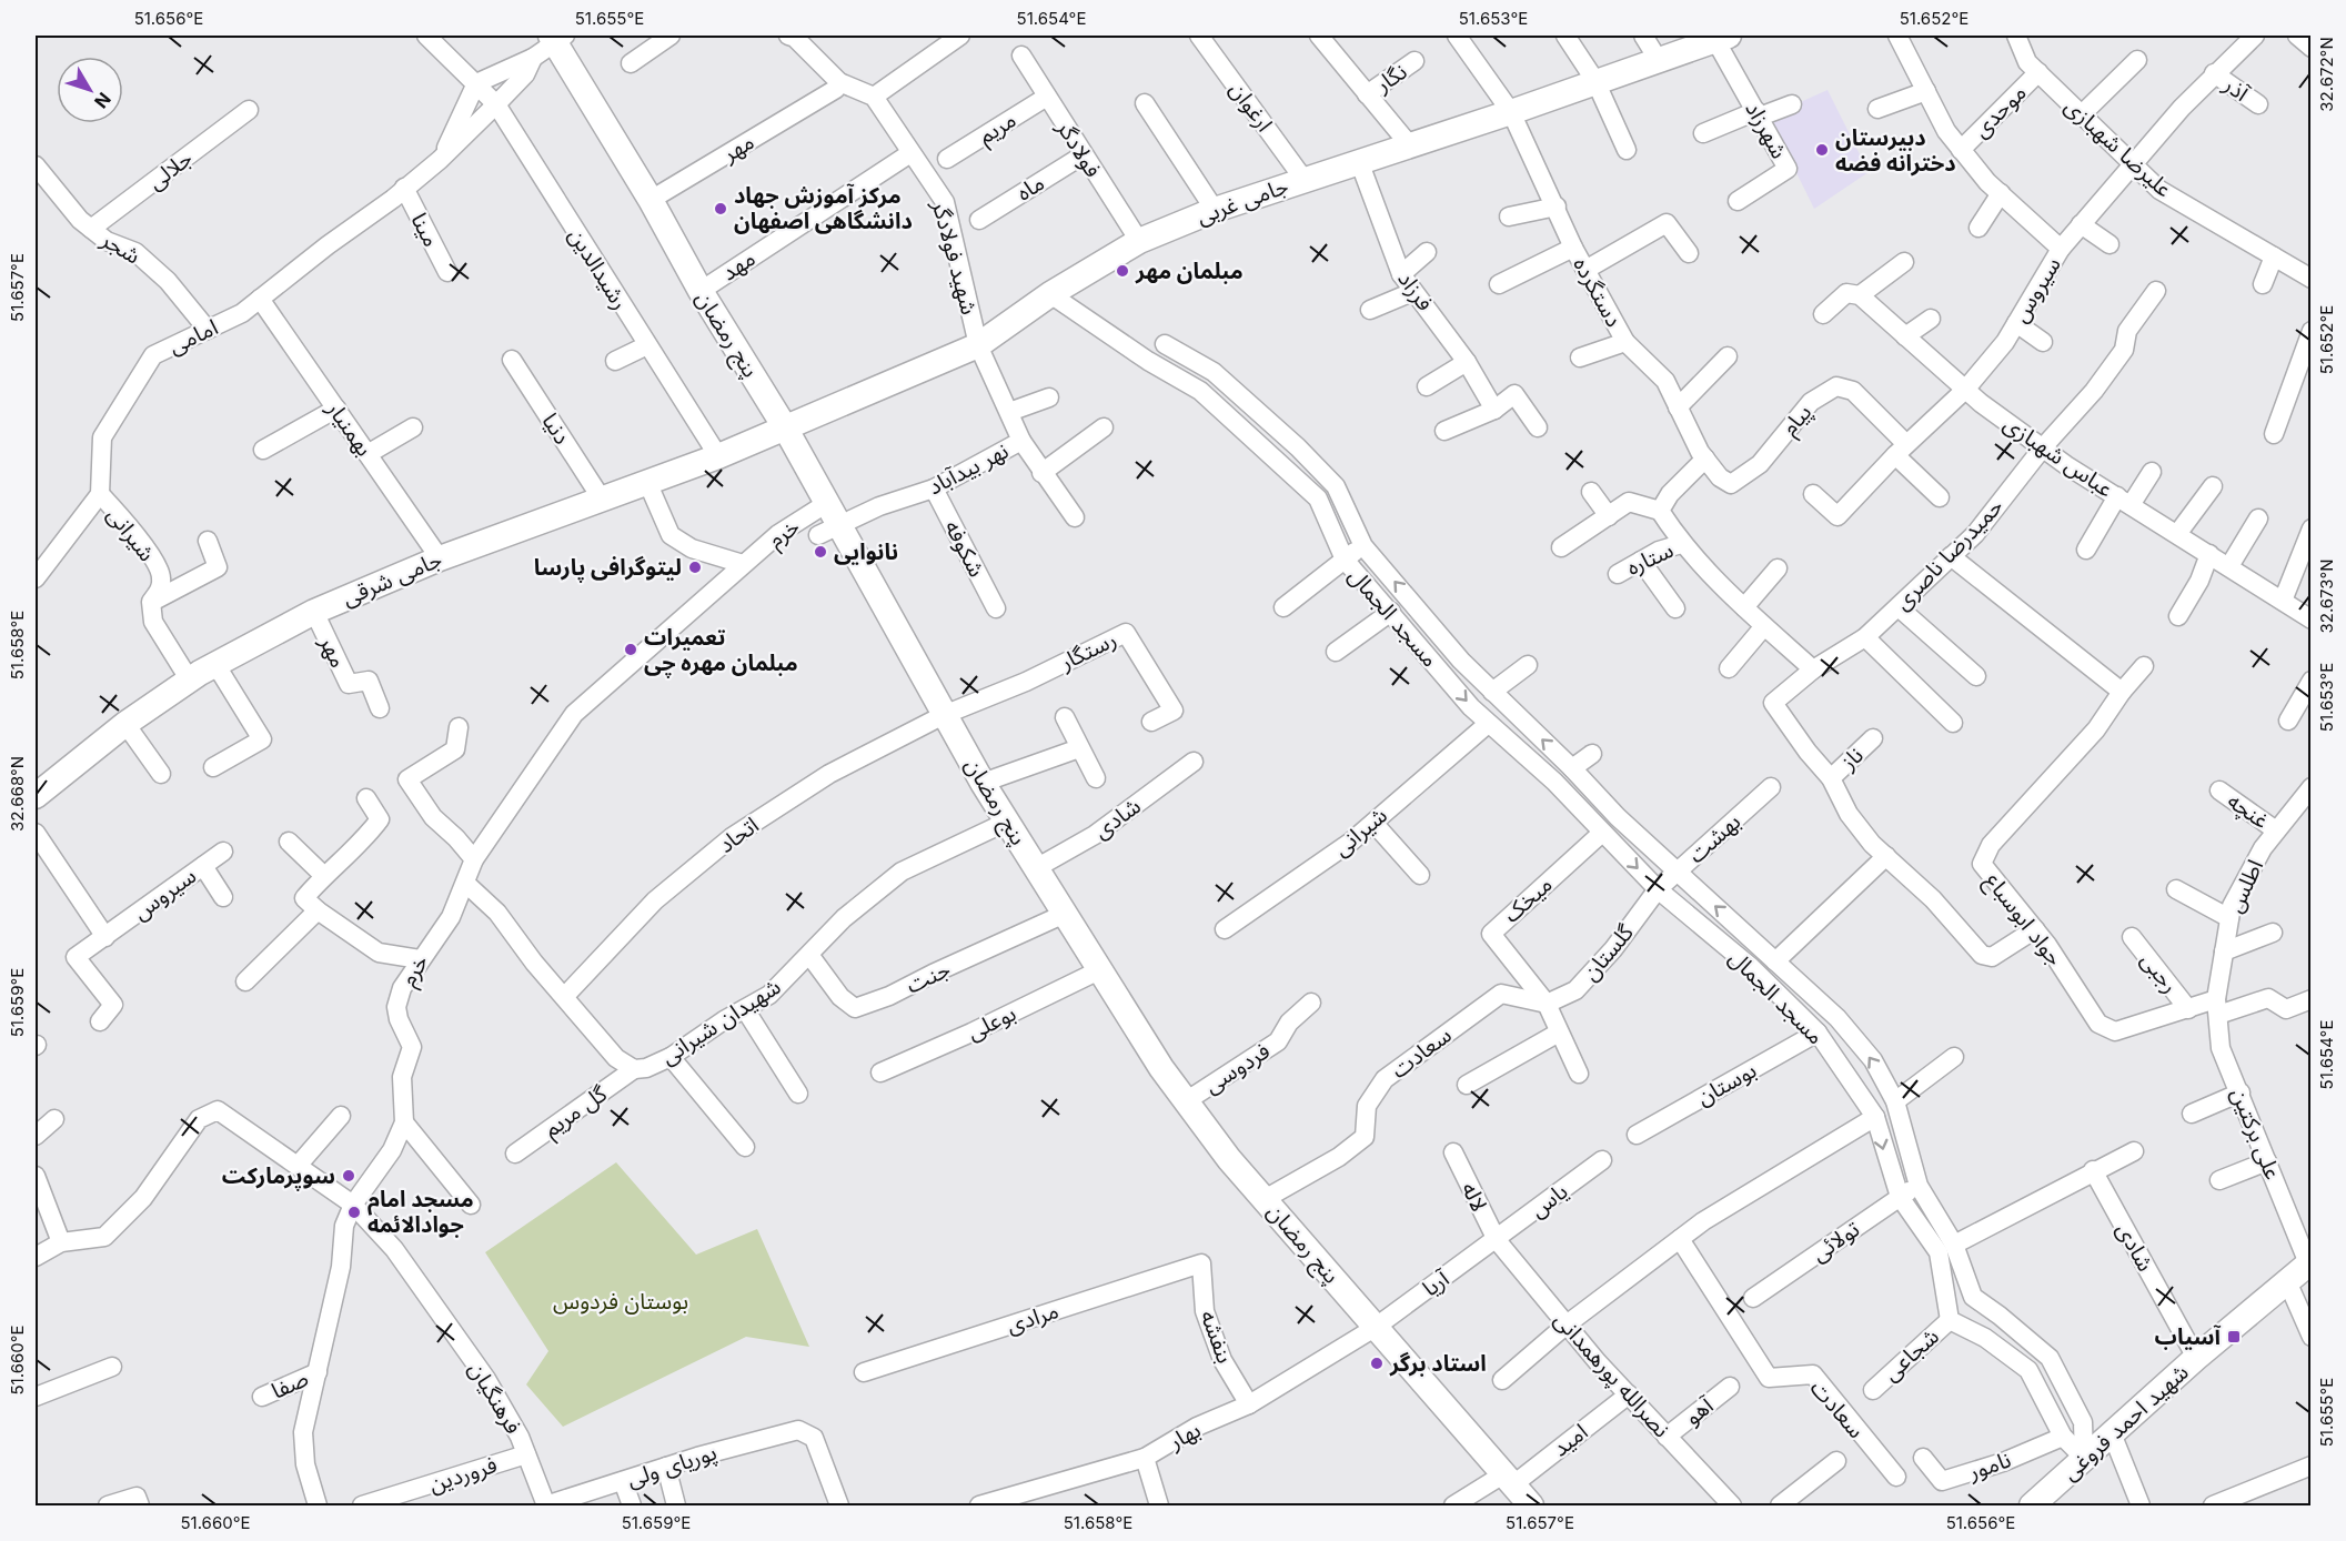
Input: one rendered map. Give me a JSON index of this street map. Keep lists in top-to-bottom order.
{
  "streets": {
    "main road": [
      "جامی غربی",
      "پنج رمضان",
      "جامی شرقی",
      "شهید احمد فروغی"
    ],
    "street": [
      "نگار",
      "آذر",
      "ارغوان",
      "موحدی",
      "مریم",
      "شهرزاد",
      "مهر",
      "علیرضا شهبازی",
      "فولادگر",
      "جلالی",
      "ماه",
      "مینا",
      "شجر",
      "شهید فولادگر",
      "مهد",
      "رشیدالدین",
      "سیروس",
      "فرزاد",
      "دستگرده",
      "امامی",
      "پیام",
      "بهمنیار",
      "دنیا",
      "عباس شهبازی",
      "نهر بیدآباد",
      "خرم",
      "شیرانی",
      "شکوفه",
      "حمیدرضا ناصری",
      "ستاره",
      "مسجد الجمال",
      "رستگار",
      "ناز",
      "غنچه",
      "شادی",
      "اتحاد",
      "بهشت",
      "اطلس",
      "میخک",
      "جواد ابوسباع",
      "گلستان",
      "رجبی",
      "جنت",
      "شهیدان شیرانی",
      "بوعلی",
      "سعادت",
      "فردوسی",
      "بوستان",
      "گل مریم",
      "علی برکتین",
      "لاله",
      "یاس",
      "تولائی",
      "آریا",
      "مرادی",
      "بنفشه",
      "شجاعی",
      "نصرالله پورهمدانی",
      "صفا",
      "فرهنگیان",
      "آهو",
      "بهار",
      "امید",
      "پوریای ولی",
      "نامور",
      "فروردین"
    ]
  },
  "crossings": [
    ["آذر", "سیروس"],
    ["ارغوان", "جامی غربی"],
    ["موحدی", "علیرضا شهبازی"],
    ["مریم", "فولادگر"],
    ["شهرزاد", "جامی غربی"],
    ["مهر", "پنج رمضان"],
    ["مهر", "جامی شرقی"],
    ["علیرضا شهبازی", "سیروس"],
    ["فولادگر", "ماه"],
    ["فولادگر", "جامی غربی"],
    ["جلالی", "شجر"],
    ["جامی غربی", "شهید فولادگر"],
    ["جامی غربی", "فرزاد"],
    ["جامی غربی", "دستگرده"],
    ["جامی غربی", "پنج رمضان"],
    ["جامی غربی", "نهر بیدآباد"],
    ["جامی غربی", "جامی شرقی"],
    ["جامی غربی", "مسجد الجمال"],
    ["مینا", "امامی"],
    ["شجر", "امامی"],
    ["شهید فولادگر", "مهد"],
    ["شهید فولادگر", "نهر بیدآباد"],
    ["مهد", "پنج رمضان"],
    ["رشیدالدین", "امامی"],
    ["رشیدالدین", "جامی شرقی"],
    ["سیروس", "پیام"],
    ["سیروس", "عباس شهبازی"],
    ["دستگرده", "پیام"],
    ["پنج رمضان", "امامی"],
    ["پنج رمضان", "نهر بیدآباد"],
    ["پنج رمضان", "خرم"],
    ["پنج رمضان", "جامی شرقی"],
    ["پنج رمضان", "رستگار"],
    ["پنج رمضان", "شادی"],
    ["پنج رمضان", "اتحاد"],
    ["پنج رمضان", "جنت"],
    ["پنج رمضان", "شهیدان شیرانی"],
    ["پنج رمضان", "بوعلی"],
    ["پنج رمضان", "سعادت"],
    ["پنج رمضان", "فردوسی"],
    ["پنج رمضان", "آریا"],
    ["پنج رمضان", "بهار"],
    ["پنج رمضان", "امید"],
    ["امامی", "بهمنیار"],
    ["امامی", "شیرانی"],
    ["بهمنیار", "جامی شرقی"],
    ["دنیا", "جامی شرقی"],
    ["عباس شهبازی", "حمیدرضا ناصری"],
    ["نهر بیدآباد", "خرم"],
    ["نهر بیدآباد", "شکوفه"],
    ["خرم", "شهیدان شیرانی"],
    ["خرم", "صفا"],
    ["خرم", "فرهنگیان"],
    ["شیرانی", "مسجد الجمال"],
    ["حمیدرضا ناصری", "ناز"],
    ["مسجد الجمال", "بهشت"],
    ["مسجد الجمال", "میخک"],
    ["مسجد الجمال", "گلستان"],
    ["مسجد الجمال", "بوستان"],
    ["مسجد الجمال", "تولائی"],
    ["مسجد الجمال", "شجاعی"],
    ["مسجد الجمال", "شهید احمد فروغی"],
    ["رستگار", "اتحاد"],
    ["غنچه", "اطلس"],
    ["شادی", "شهید احمد فروغی"],
    ["اتحاد", "شهیدان شیرانی"],
    ["بهشت", "گلستان"],
    ["اطلس", "جواد ابوسباع"],
    ["اطلس", "علی برکتین"],
    ["میخک", "گلستان"],
    ["میخک", "سعادت"],
    ["جواد ابوسباع", "رجبی"],
    ["جواد ابوسباع", "علی برکتین"],
    ["گلستان", "سعادت"],
    ["جنت", "شهیدان شیرانی"],
    ["شهیدان شیرانی", "گل مریم"],
    ["علی برکتین", "شهید احمد فروغی"],
    ["لاله", "یاس"],
    ["لاله", "آریا"],
    ["لاله", "نصرالله پورهمدانی"],
    ["یاس", "آریا"],
    ["یاس", "نصرالله پورهمدانی"],
    ["آریا", "نصرالله پورهمدانی"],
    ["آریا", "بهار"],
    ["مرادی", "بنفشه"],
    ["بنفشه", "بهار"],
    ["نصرالله پورهمدانی", "آهو"],
    ["نصرالله پورهمدانی", "امید"],
    ["فرهنگیان", "پوریای ولی"],
    ["فرهنگیان", "فروردین"]
  ],
  "parks": ["بوستان فردوس"],
  "places": {
    "other": [
      "دبیرستان دخترانه فضه",
      "مرکز آموزش جهاد دانشگاهی اصفهان",
      "مبلمان مهر",
      "نانوایی",
      "لیتوگرافی پارسا",
      "تعمیرات مبلمان مهره چی",
      "سوپرمارکت",
      "مسجد امام جوادالائمه",
      "استاد برگر"
    ],
    "transit": ["آسیاب"]
  },
  "north": "bottom right",
  "coordinates": [
    "51.656°E",
    "51.655°E",
    "51.654°E",
    "51.653°E",
    "51.652°E",
    "32.672°N",
    "51.657°E",
    "32.673°N",
    "51.658°E",
    "32.668°N",
    "51.659°E",
    "51.660°E"
  ]
}
